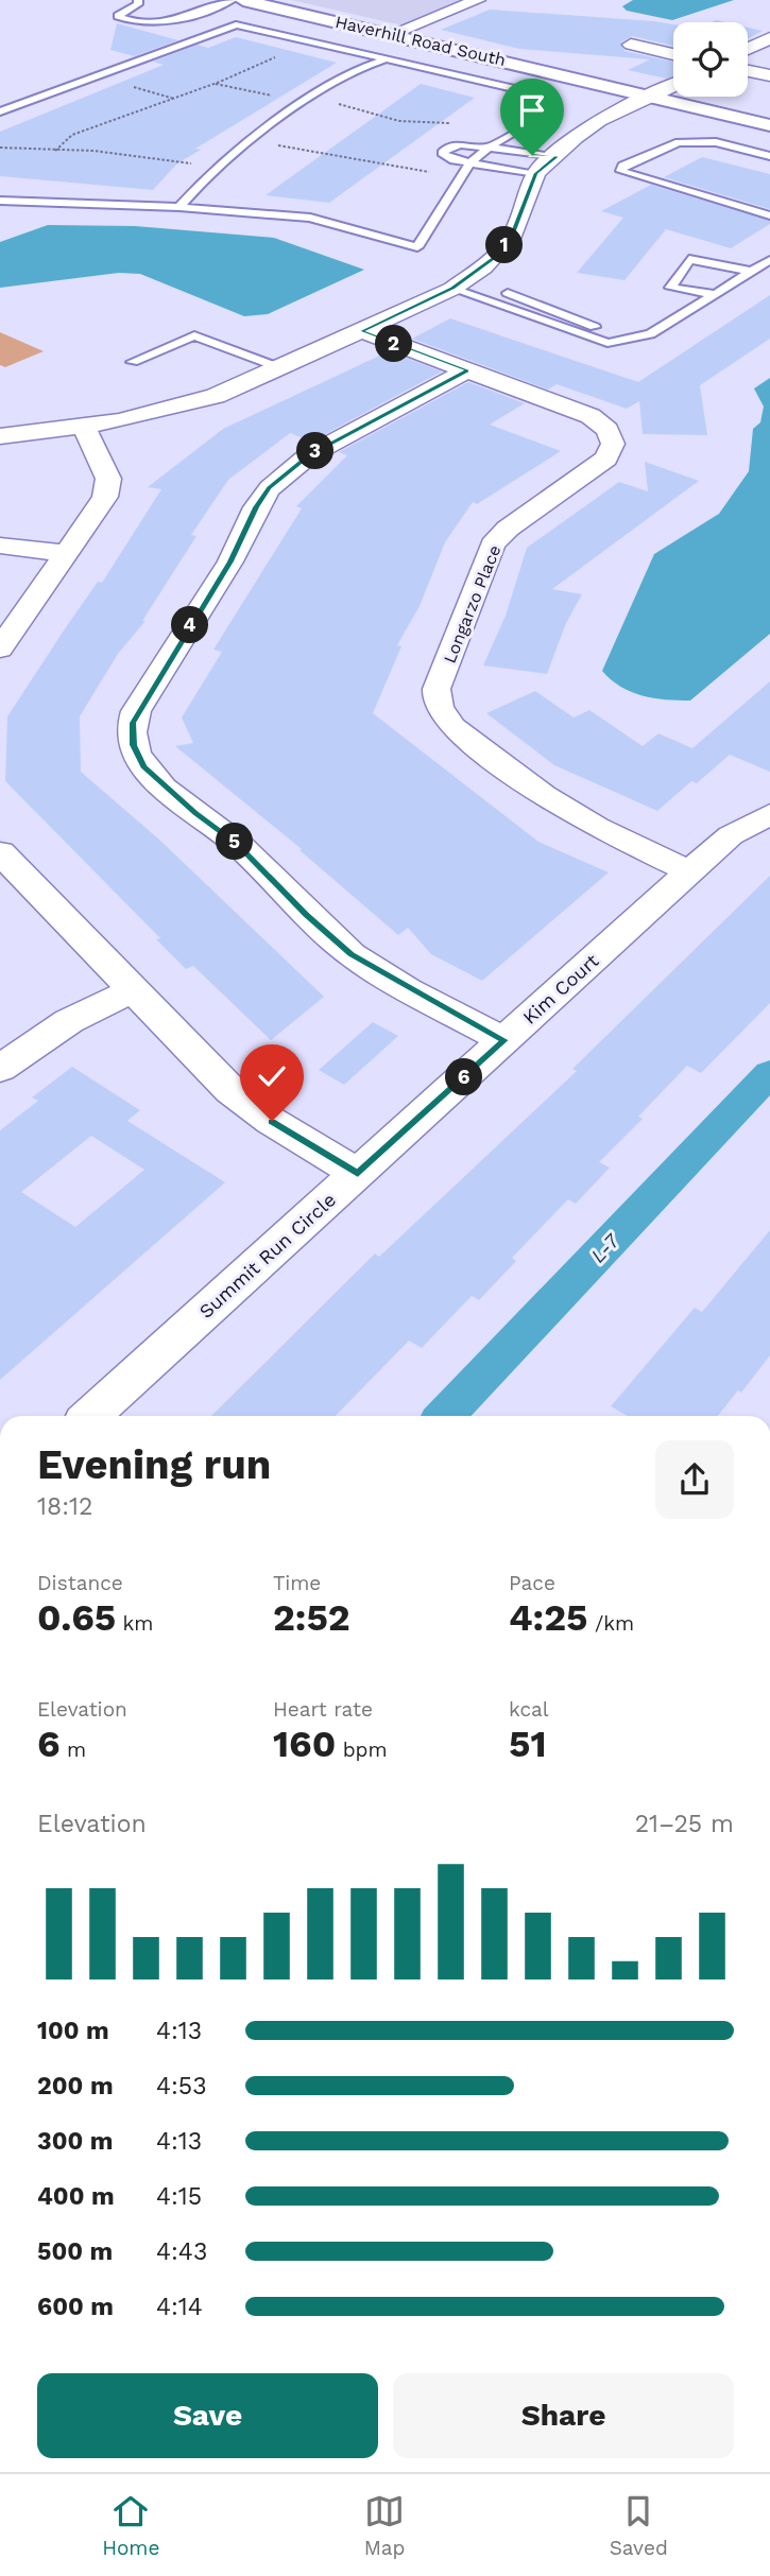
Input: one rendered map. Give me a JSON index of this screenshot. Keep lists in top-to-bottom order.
{
  "streets": {
    "street": [
      "Haverhill Road South",
      "Longarzo Place",
      "Kim Court",
      "Summit Run Circle"
    ]
  },
  "crossings": [
    ["Longarzo Place", "Kim Court"],
    ["Kim Court", "Summit Run Circle"]
  ],
  "water": ["L-7"],
  "page": {
    "pins": [
      "1",
      "2",
      "3",
      "4",
      "5",
      "6"
    ],
    "heading": ["Evening run", "18:12"],
    "stats": [
      ["Distance", "0.65 km"],
      ["Time", "2:52"],
      ["Pace", "4:25 /km"],
      ["Elevation", "6 m"],
      ["Heart rate", "160 bpm"],
      ["kcal", "51"]
    ],
    "chart": ["Elevation", "21–25 m"],
    "list": [
      {
        "name": "100 m",
        "note": "4:13"
      },
      {
        "name": "200 m",
        "note": "4:53"
      },
      {
        "name": "300 m",
        "note": "4:13"
      },
      {
        "name": "400 m",
        "note": "4:15"
      },
      {
        "name": "500 m",
        "note": "4:43"
      },
      {
        "name": "600 m",
        "note": "4:14"
      }
    ],
    "buttons": ["Save", "Share"],
    "tabs": ["Home", "Map", "Saved"]
  }
}
